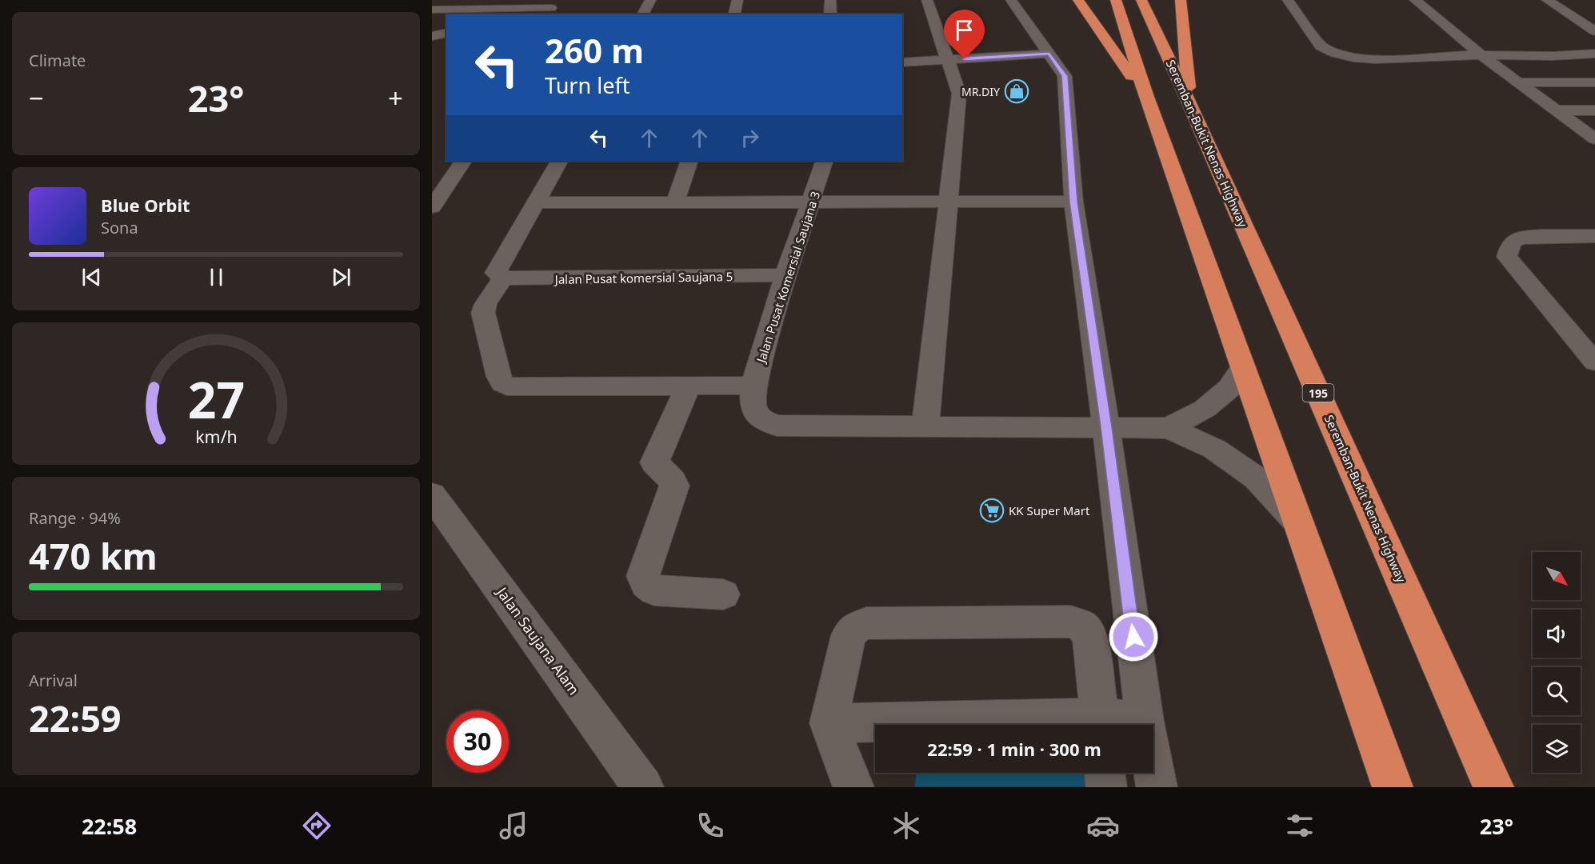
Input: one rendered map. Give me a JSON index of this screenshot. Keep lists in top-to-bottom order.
{
  "streets": {
    "highway": ["Seremban-Bukit Nenas Highway", "195"],
    "street": ["Jalan Pusat Komersial Saujana 3", "Jalan Pusat komersial Saujana 5", "Jalan Saujana Alam"]
  },
  "crossings": [
    ["Jalan Pusat Komersial Saujana 3", "Jalan Pusat komersial Saujana 5"]
  ],
  "places": {
    "shop": ["MR.DIY"],
    "supermarket": ["KK Super Mart"]
  },
  "north": "bottom right",
  "page": {
    "tile": [
      "Climate",
      ["Range · 94%", "470 km"],
      ["Arrival", "22:59"]
    ],
    "turn": ["260 m", "Turn left"],
    "heat": ["−", "23°", "+"],
    "song": ["Blue Orbit", "Sona"],
    "limit": "30",
    "trip": "22:59 · 1 min · 300 m",
    "tabs": ["22:58", "23°"],
    "gauge": ["27", "km/h"]
  }
}
